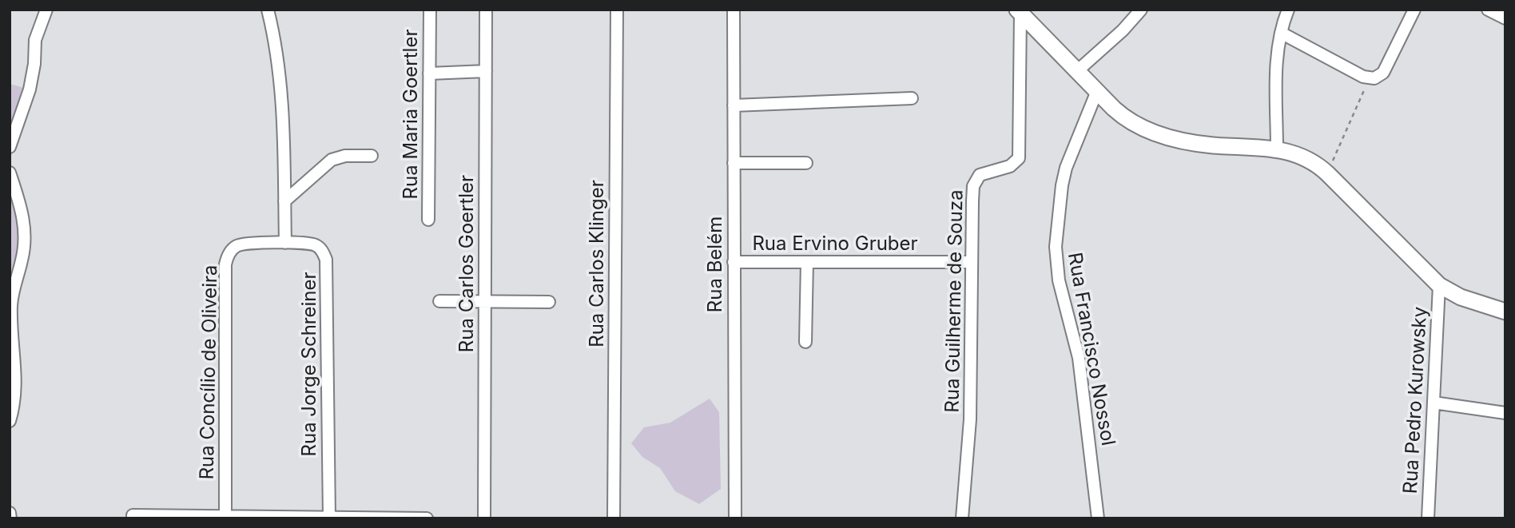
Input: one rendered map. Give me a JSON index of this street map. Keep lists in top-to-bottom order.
{
  "streets": {
    "street": [
      "Rua Maria Goertler",
      "Rua Ervino Gruber",
      "Rua Carlos Goertler",
      "Rua Carlos Klinger",
      "Rua Belém",
      "Rua Guilherme de Souza",
      "Rua Francisco Nossol",
      "Rua Jorge Schreiner",
      "Rua Concílio de Oliveira",
      "Rua Pedro Kurowsky"
    ]
  },
  "crossings": [
    ["Rua Ervino Gruber", "Rua Belém"],
    ["Rua Ervino Gruber", "Rua Guilherme de Souza"],
    ["Rua Jorge Schreiner", "Rua Concílio de Oliveira"]
  ]
}
